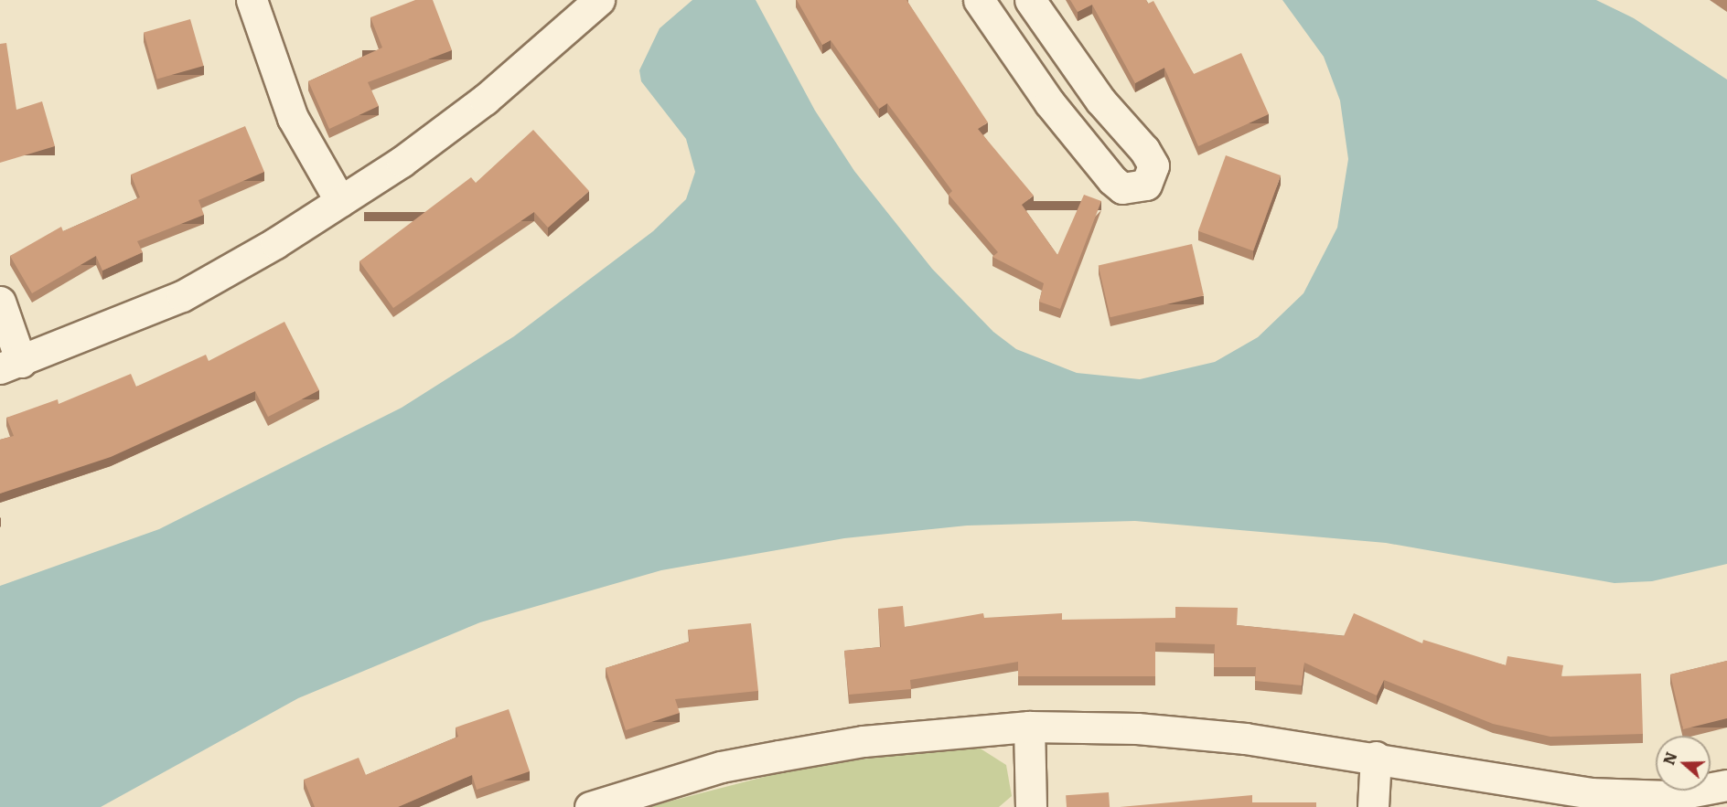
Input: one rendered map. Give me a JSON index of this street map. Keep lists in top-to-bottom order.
{
  "north": "left"
}
